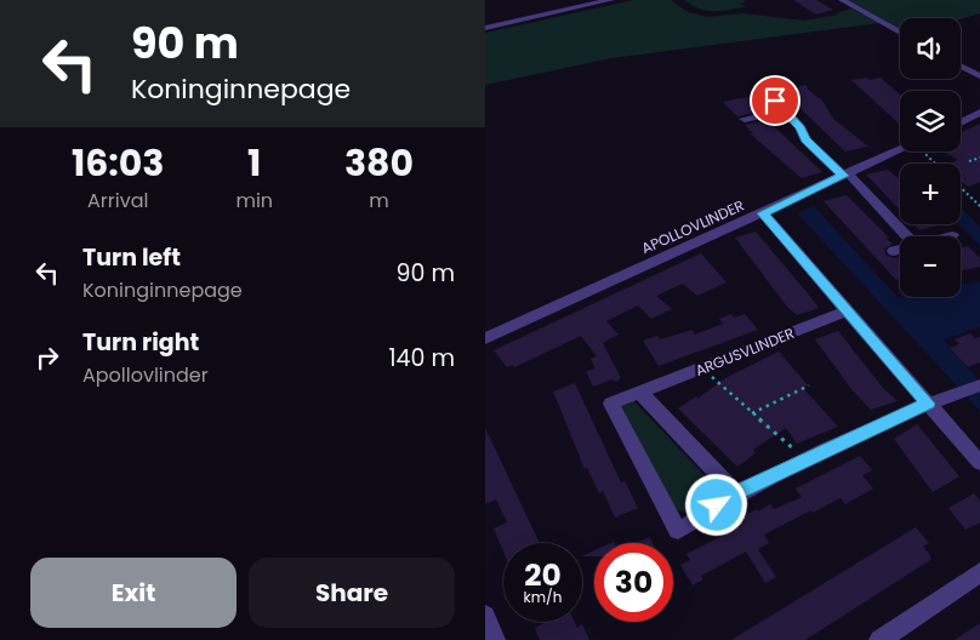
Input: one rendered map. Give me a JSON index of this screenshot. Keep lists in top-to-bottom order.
{
  "streets": {
    "street": ["APOLLOVLINDER", "ARGUSVLINDER"]
  },
  "page": {
    "turn": ["90 m", "Koninginnepage"],
    "map_buttons": ["+", "−"],
    "eta": [
      "16:03",
      "Arrival",
      "1",
      "min",
      "380",
      "m"
    ],
    "list": [
      {
        "name": "Turn left",
        "note": "Koninginnepage",
        "value": "90 m"
      },
      {
        "name": "Turn right",
        "note": "Apollovlinder",
        "value": "140 m"
      }
    ],
    "speed": "20 km/h",
    "limit": "30",
    "buttons": ["Exit", "Share"]
  }
}
